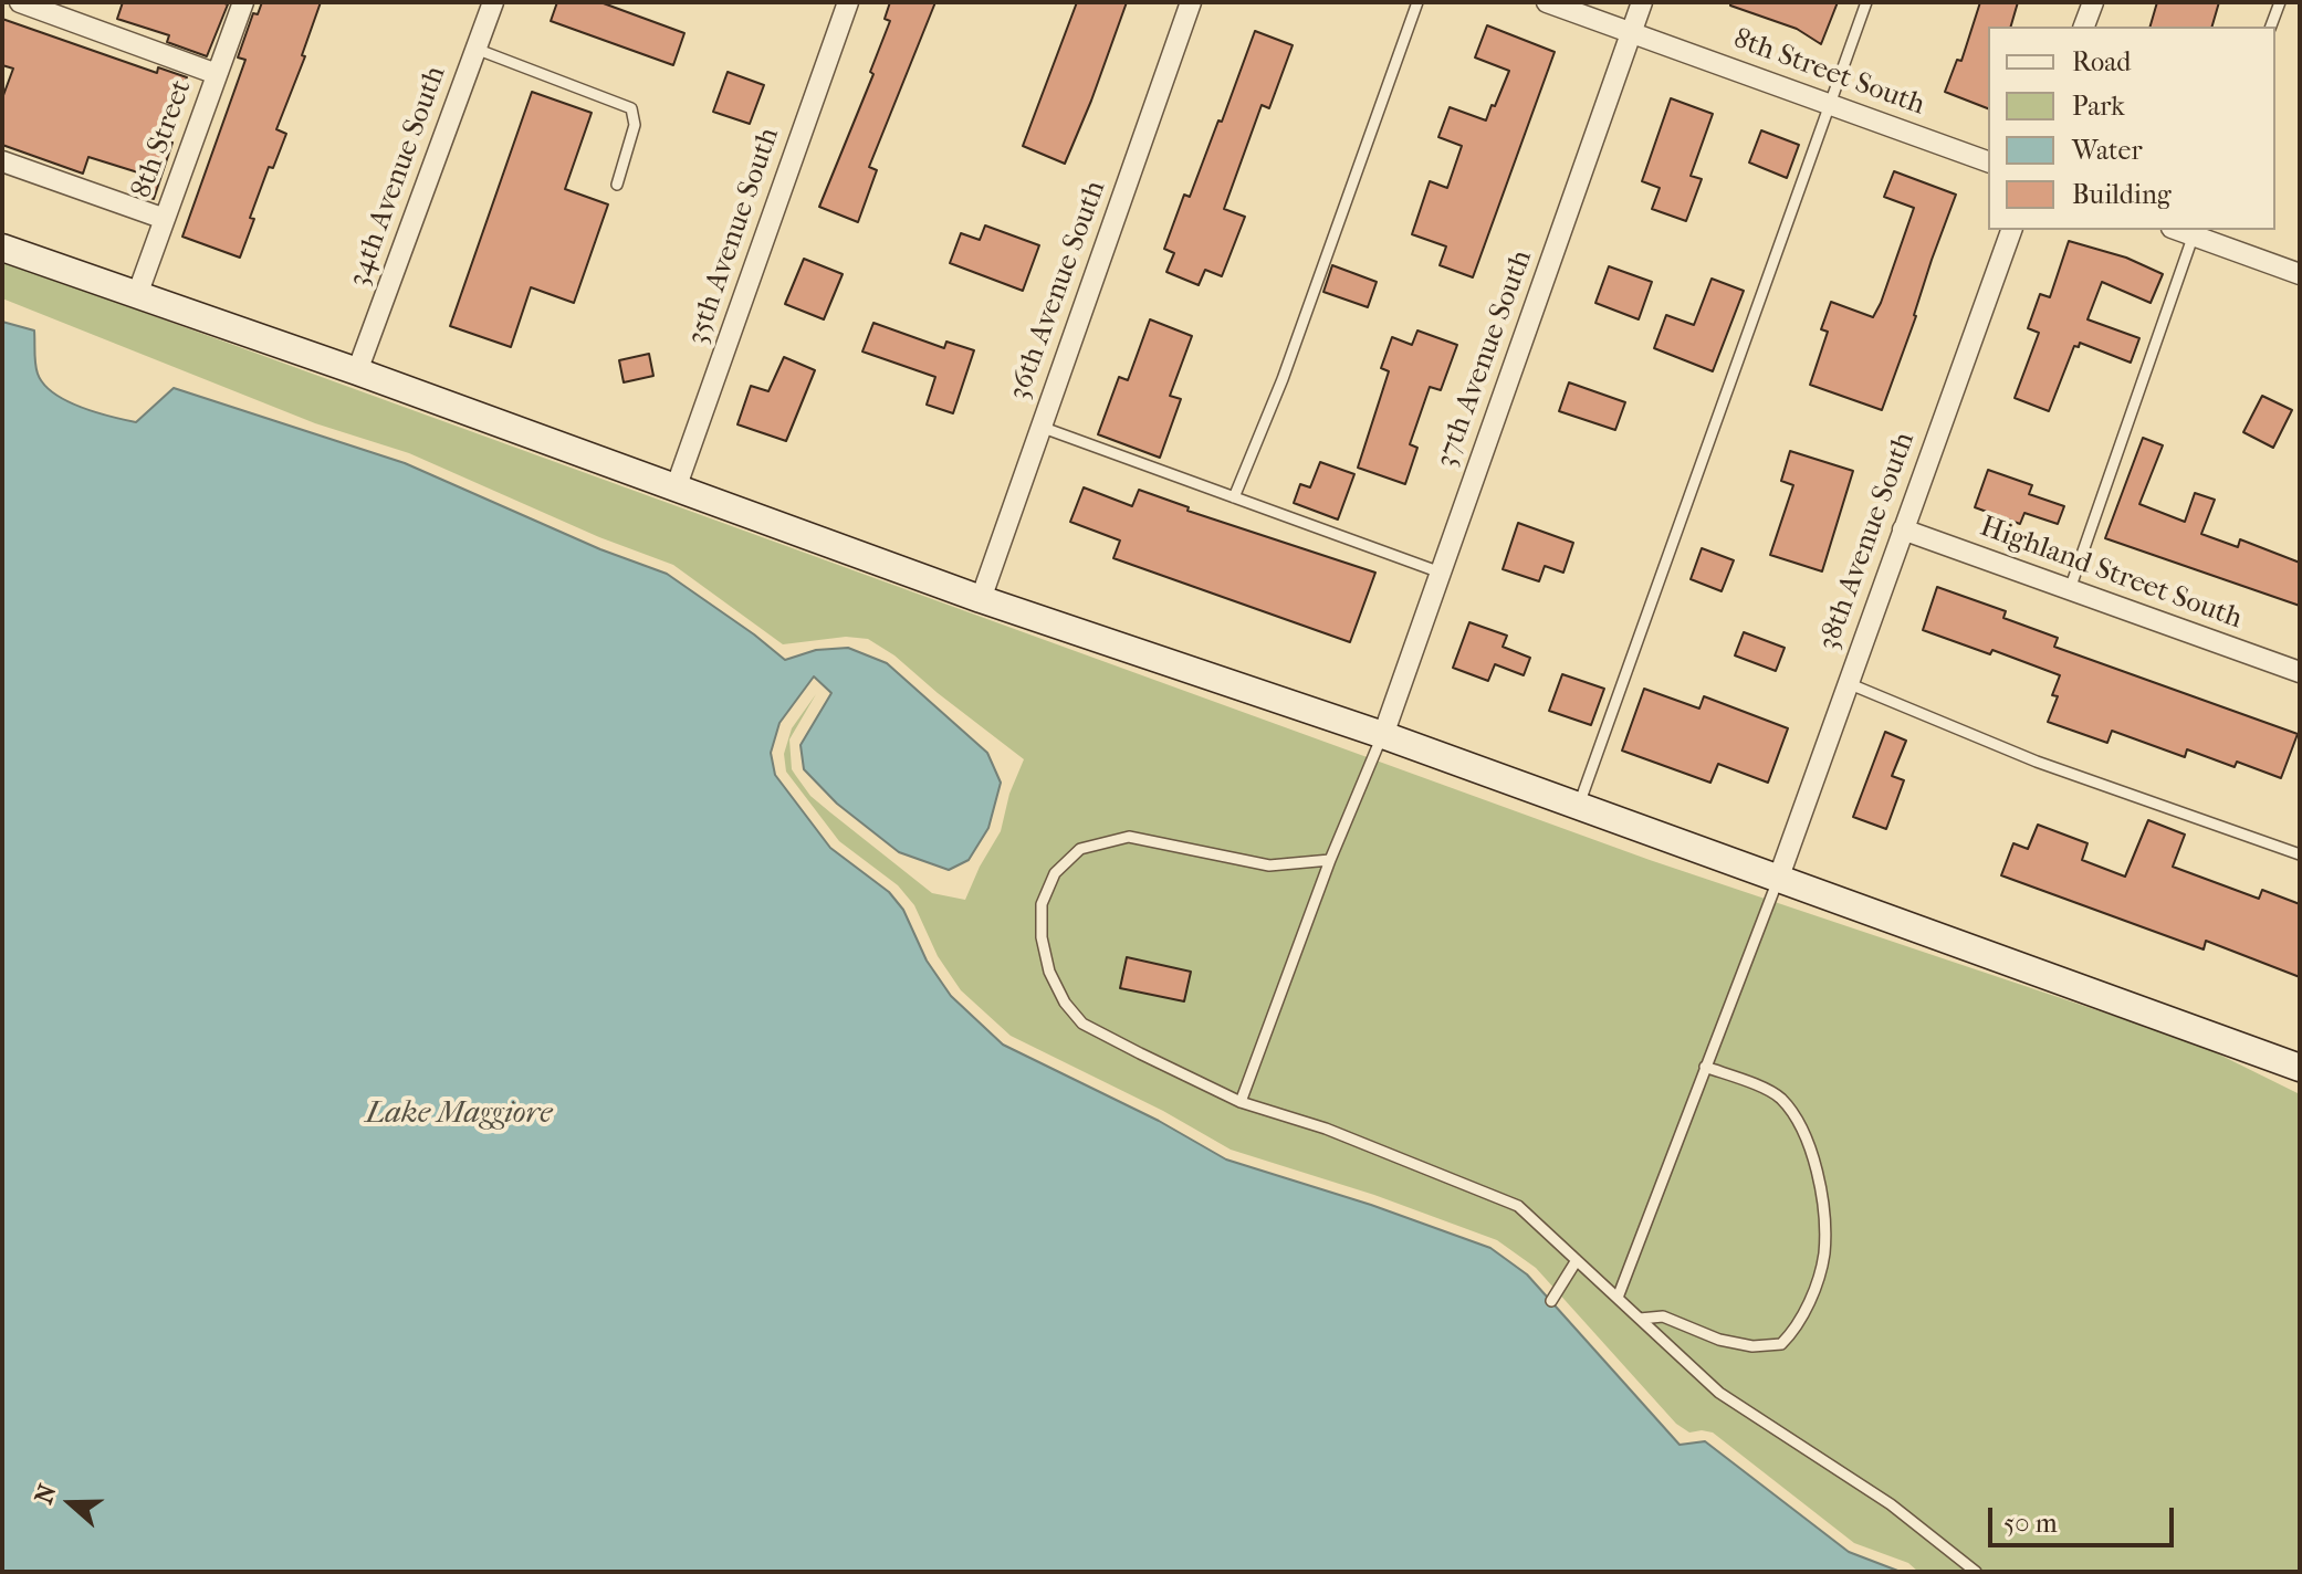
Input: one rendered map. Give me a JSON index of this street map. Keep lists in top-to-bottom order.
{
  "streets": {
    "street": [
      "8th Street South",
      "8th Street",
      "34th Avenue South",
      "35th Avenue South",
      "36th Avenue South",
      "37th Avenue South",
      "38th Avenue South",
      "Highland Street South"
    ]
  },
  "crossings": [
    ["8th Street South", "37th Avenue South"],
    ["38th Avenue South", "Highland Street South"]
  ],
  "water": ["Lake Maggiore"],
  "legend": [
    "Road",
    "Park",
    "Water",
    "Building"
  ],
  "scale_bar": "50 m",
  "north": "left"
}
